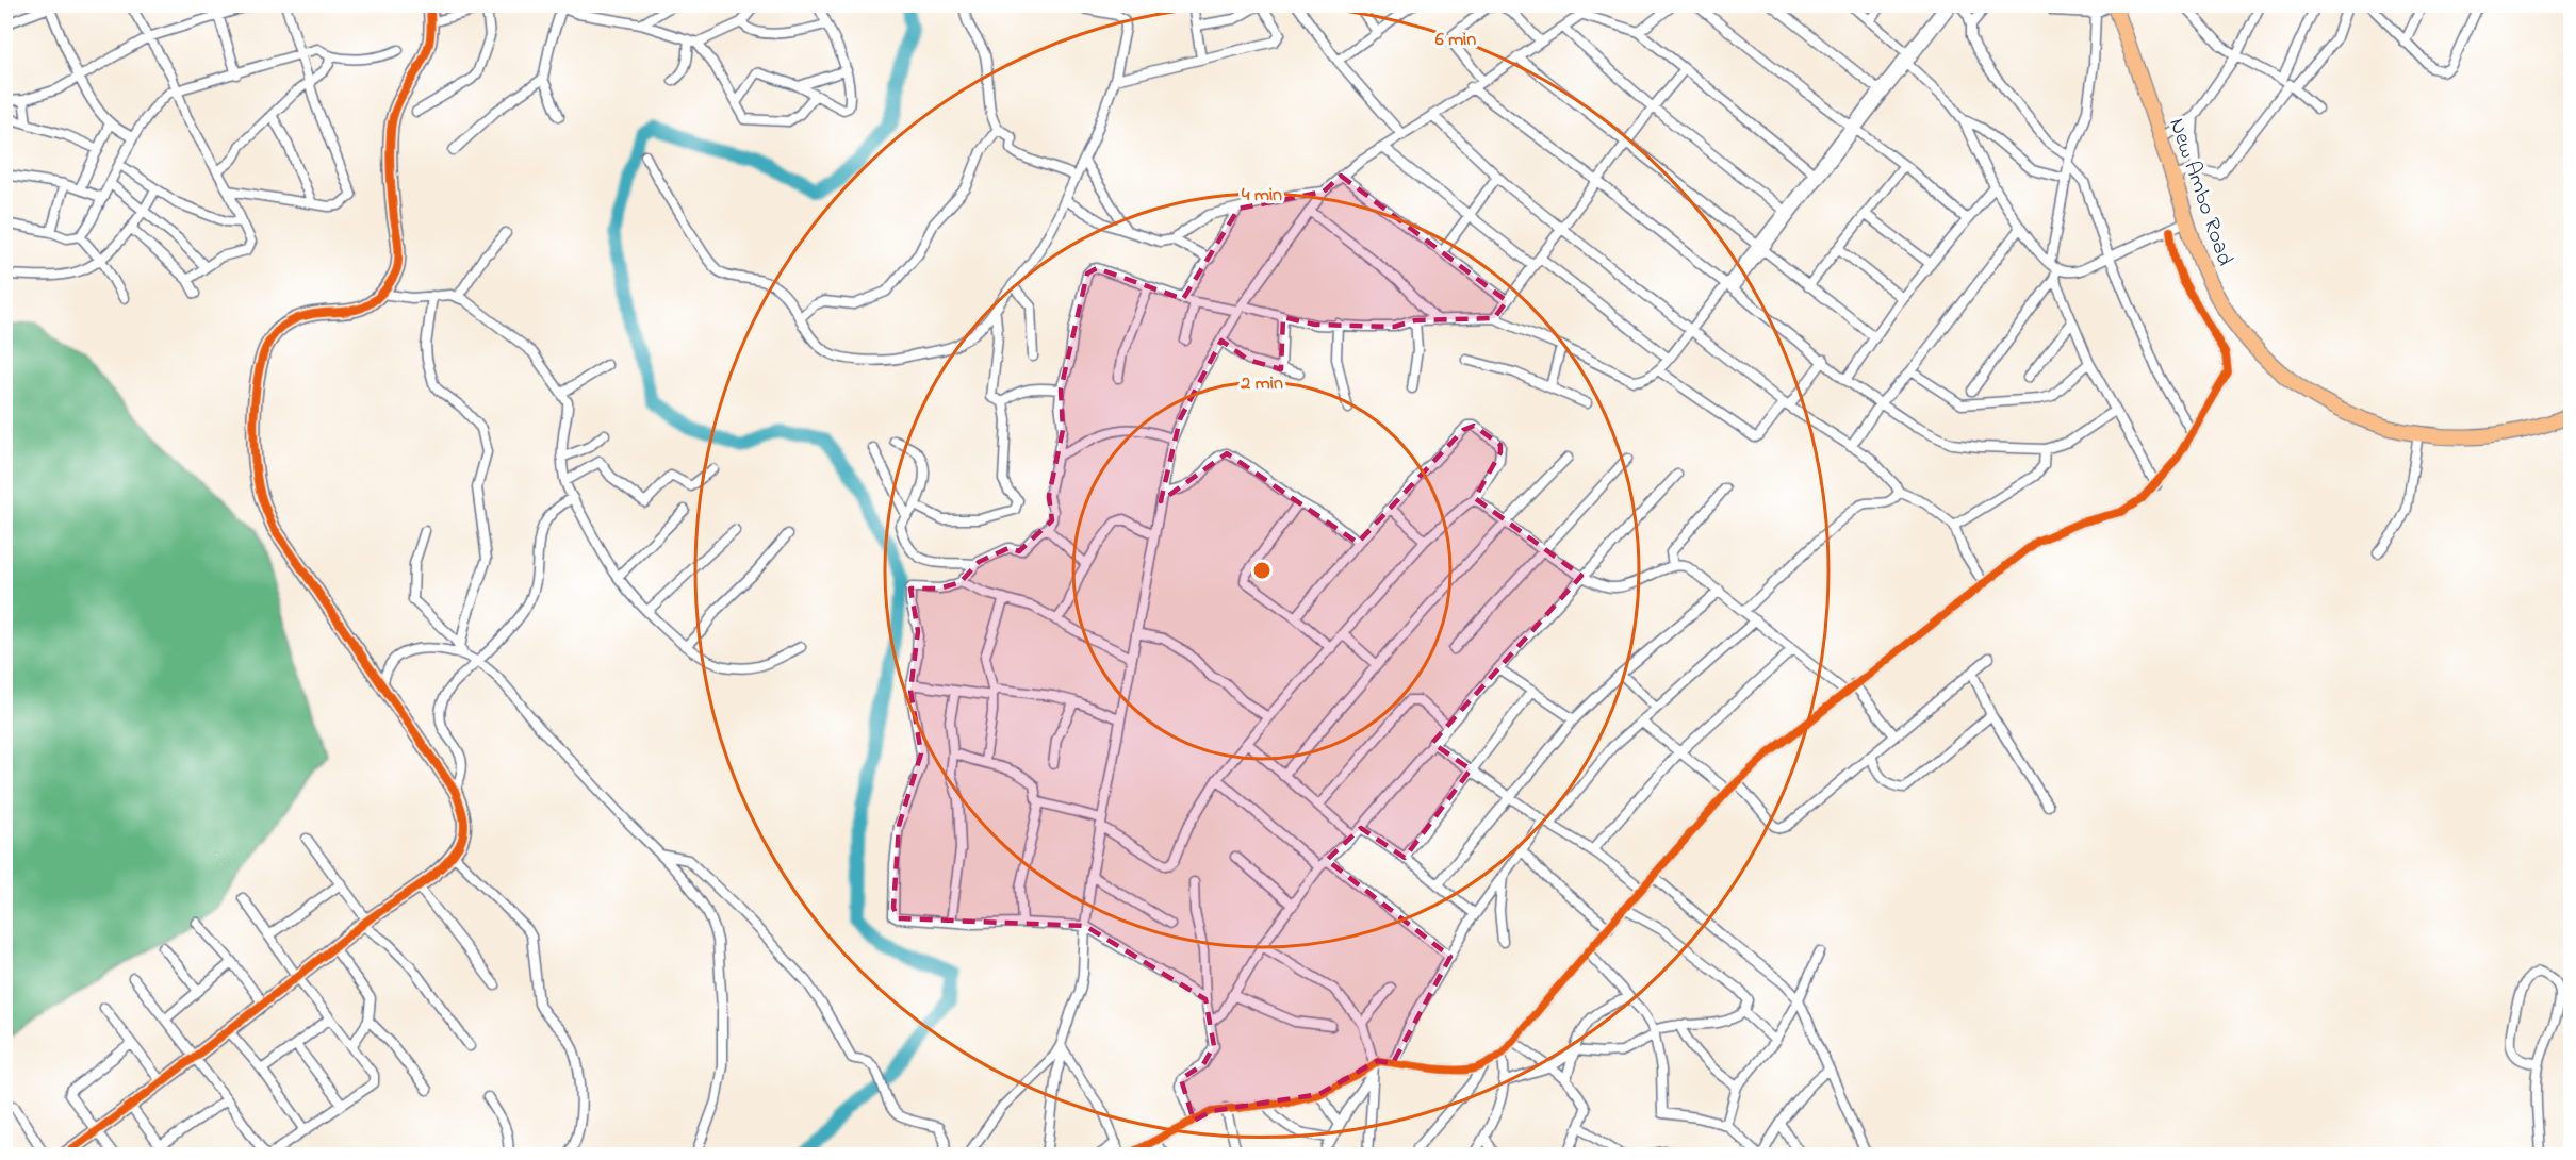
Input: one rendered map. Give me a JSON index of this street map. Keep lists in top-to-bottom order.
{
  "streets": {
    "main road": ["New Ambo Road"]
  },
  "rings": ["6 min", "4 min", "2 min"]
}
